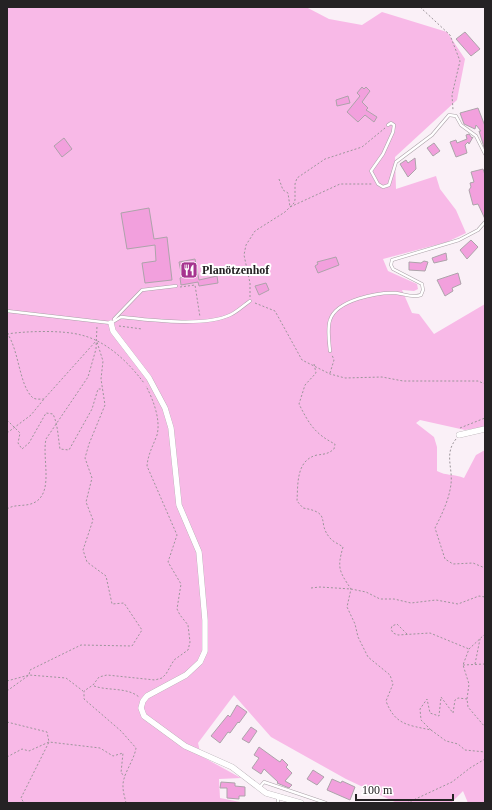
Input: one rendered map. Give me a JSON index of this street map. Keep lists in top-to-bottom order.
{
  "places": {
    "restaurant": ["Planötzenhof"]
  },
  "scale_bar": "100 m"
}
